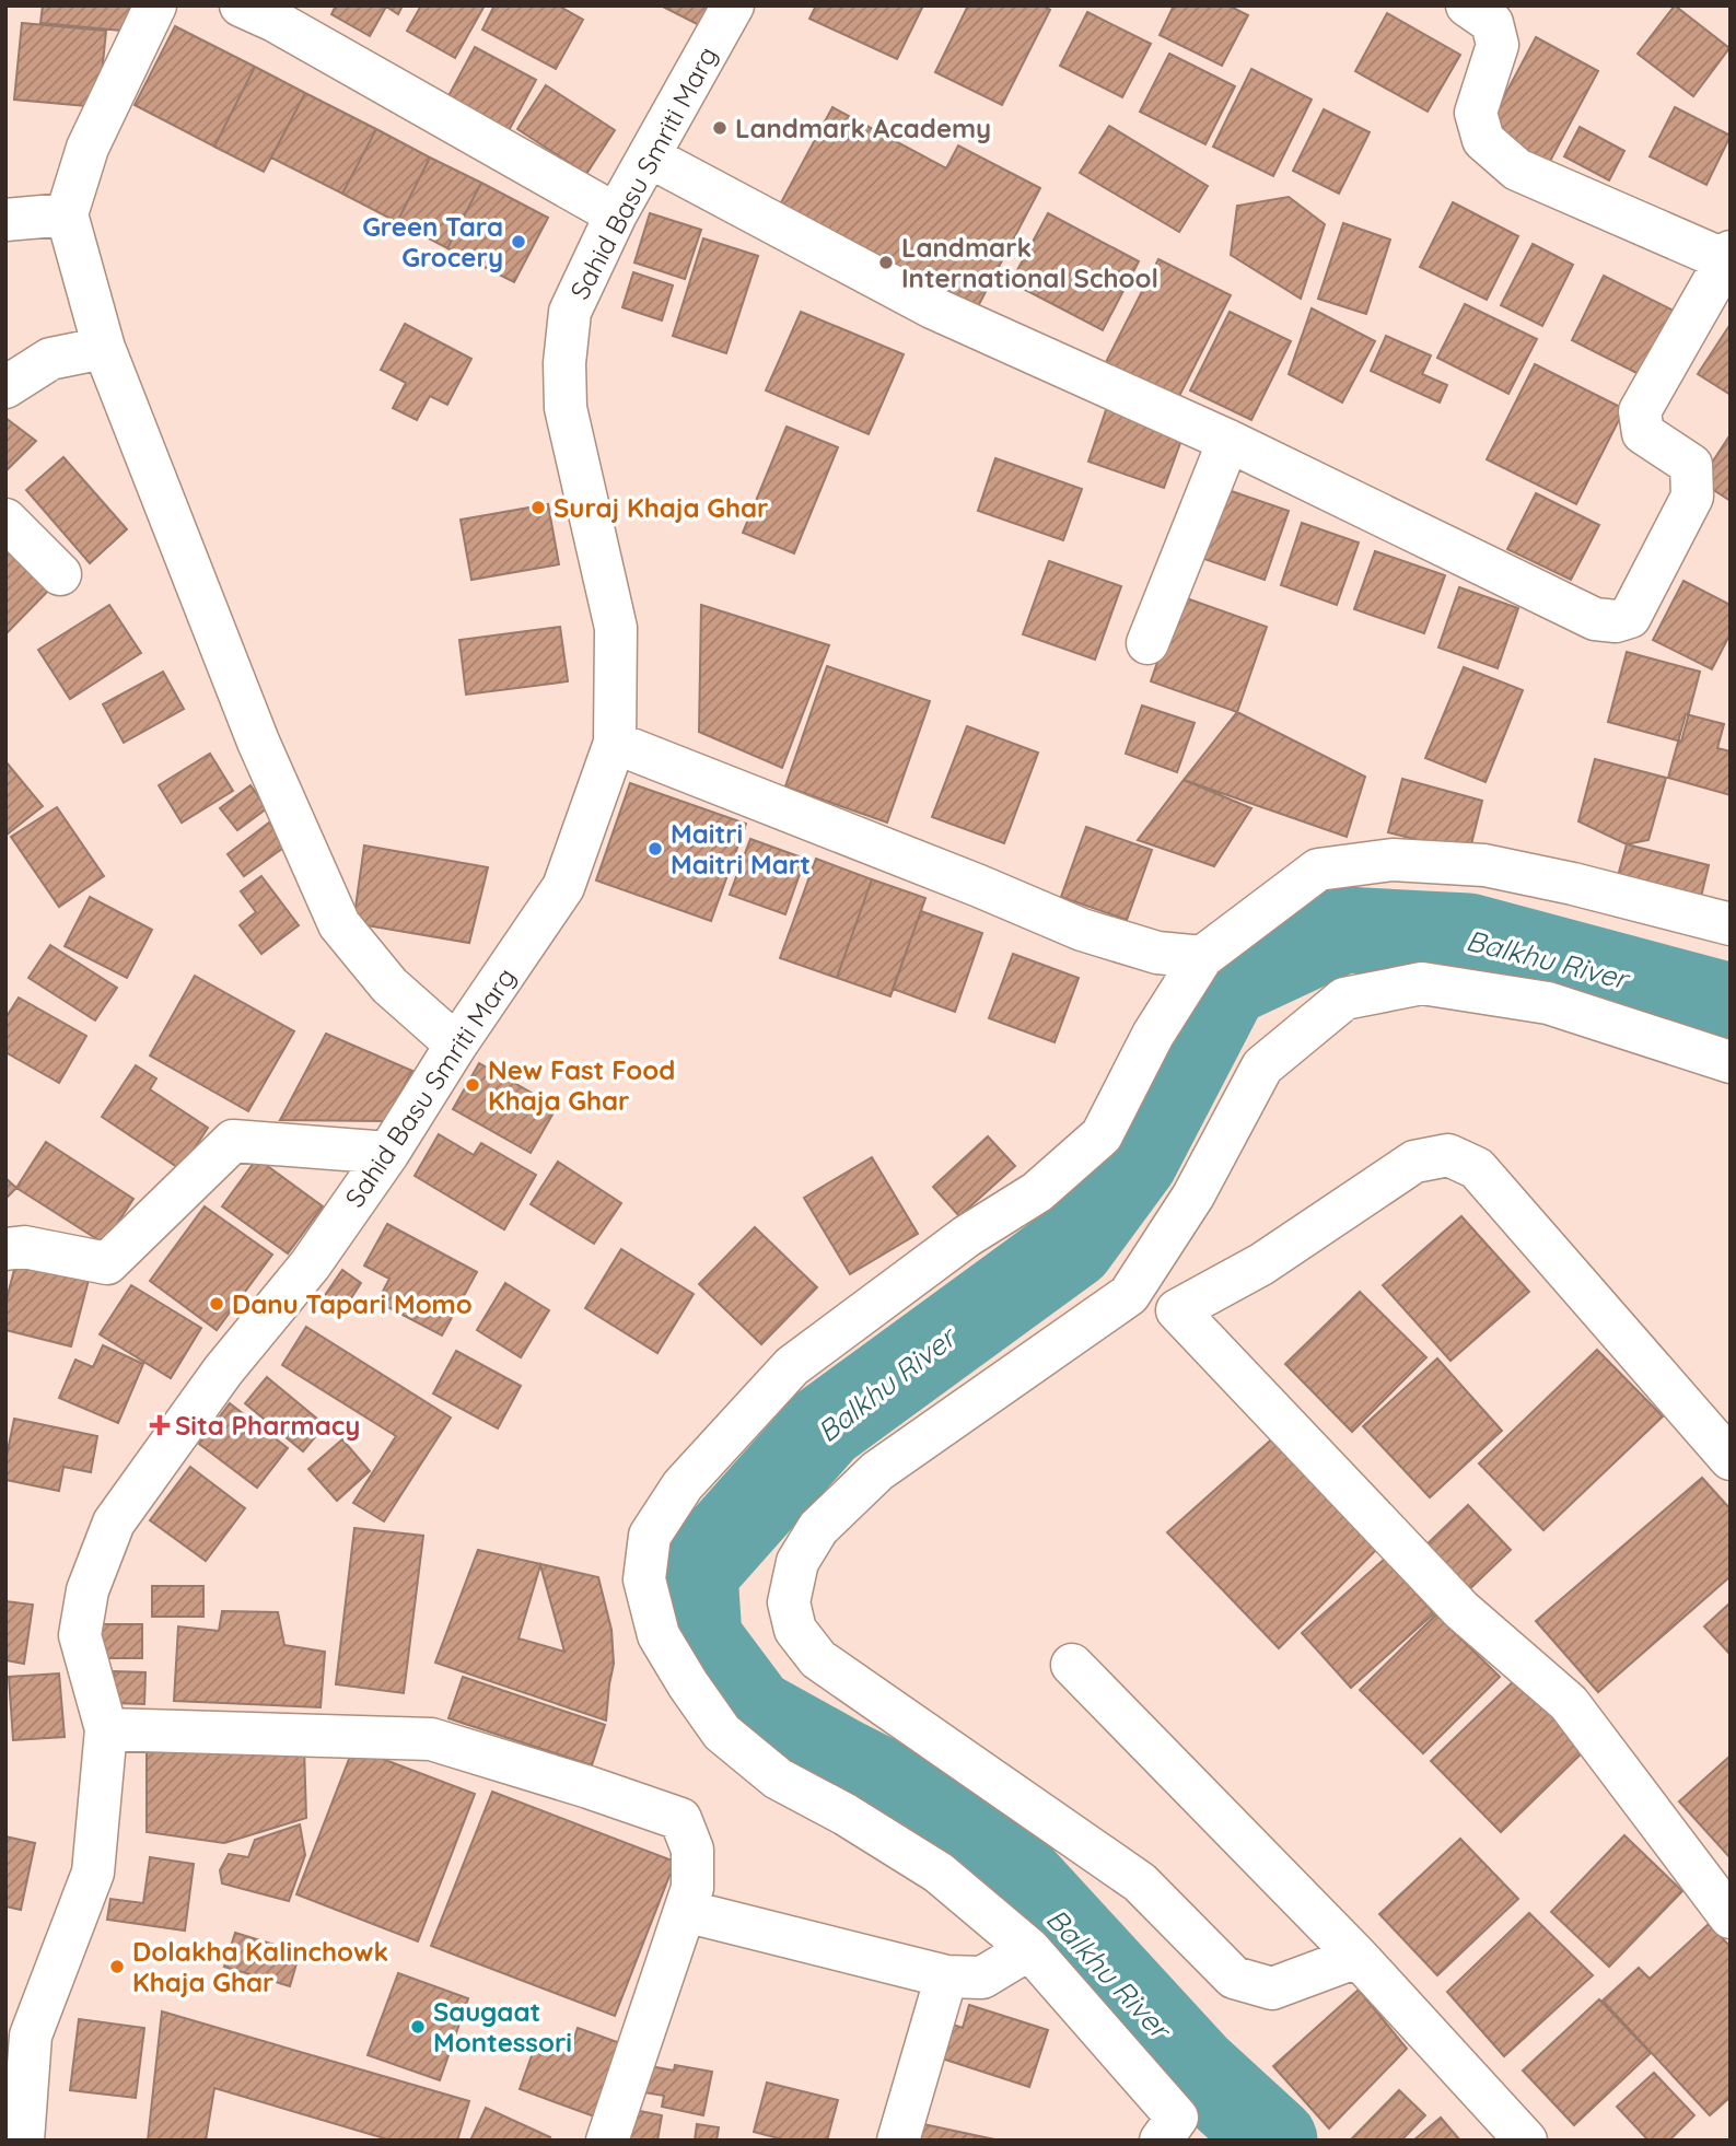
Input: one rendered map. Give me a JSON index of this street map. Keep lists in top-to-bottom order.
{
  "streets": {
    "street": ["Sahid Basu Smriti Marg"]
  },
  "water": ["Balkhu River"],
  "places": {
    "other": [
      "Landmark Academy",
      "Green Tara Grocery",
      "Landmark International School",
      "Suraj Khaja Ghar",
      "Maitri Maitri Mart",
      "New Fast Food Khaja Ghar",
      "Danu Tapari Momo",
      "Dolakha Kalinchowk Khaja Ghar",
      "Saugaat Montessori"
    ],
    "health": ["Sita Pharmacy"]
  }
}
